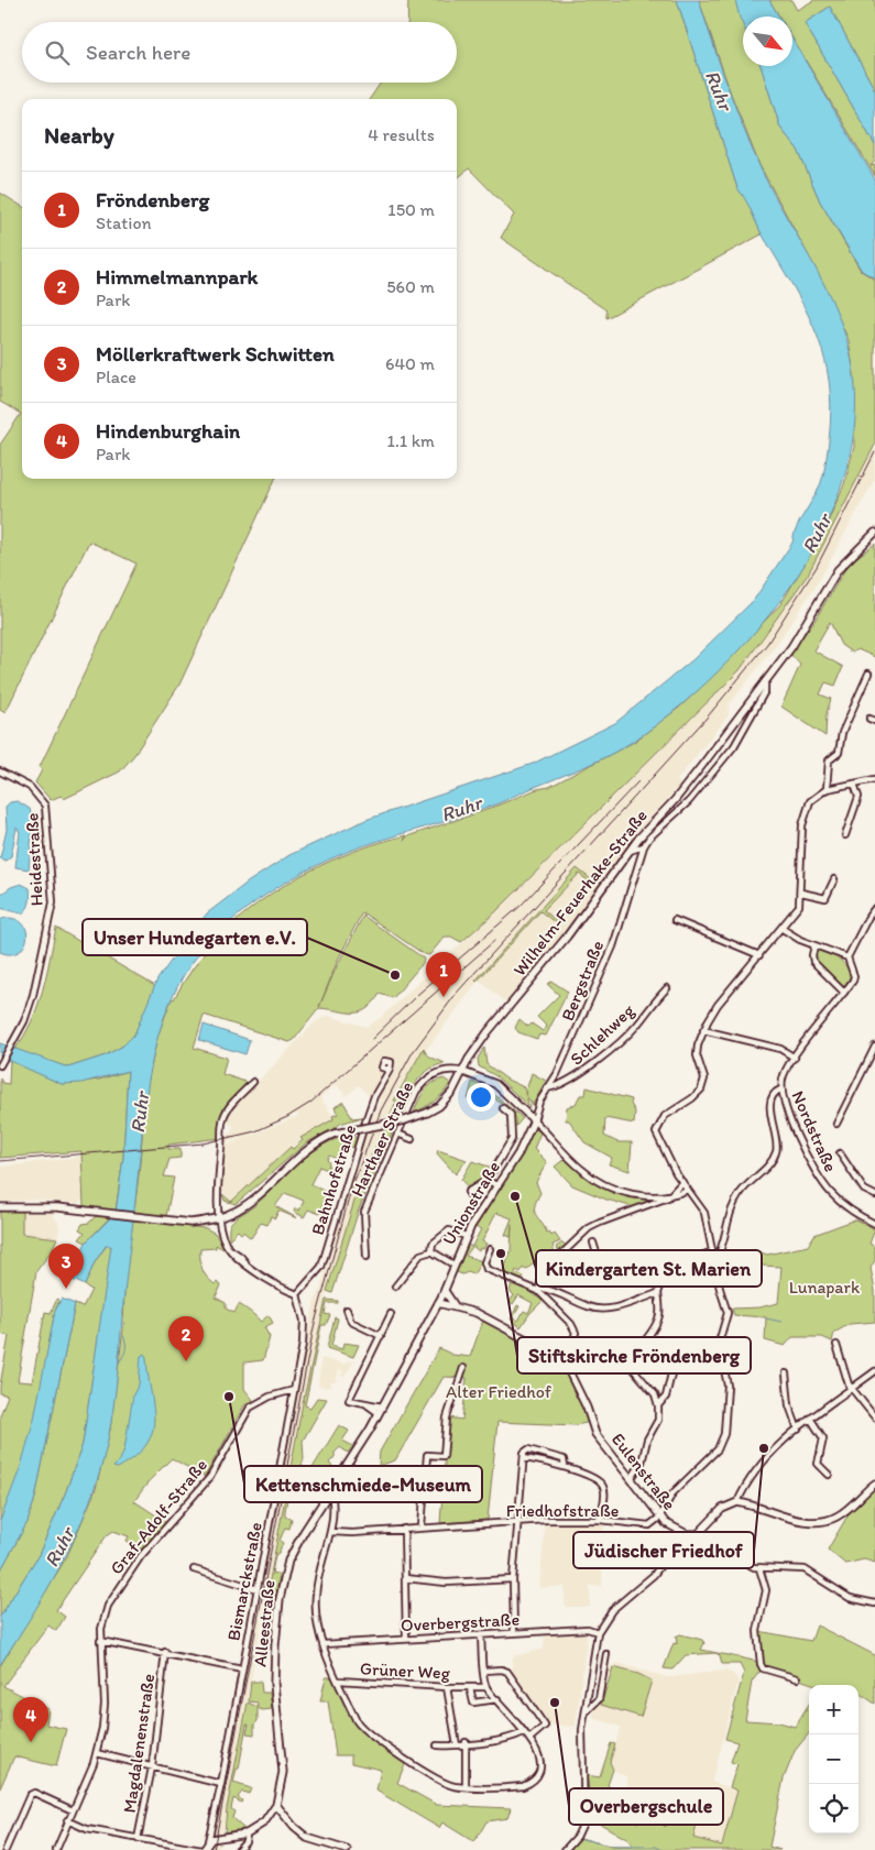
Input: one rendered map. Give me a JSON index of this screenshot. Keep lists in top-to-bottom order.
{
  "streets": {
    "main road": [
      "Wilhelm-Feuerhake-Straße",
      "Unionstraße",
      "Eulenstraße",
      "Alleestraße"
    ],
    "street": [
      "Heidestraße",
      "Bergstraße",
      "Schlehweg",
      "Nordstraße",
      "Harthaer Straße",
      "Bahnhofstraße",
      "Friedhofstraße",
      "Graf-Adolf-Straße",
      "Bismarckstraße",
      "Overbergstraße",
      "Grüner Weg",
      "Magdalenenstraße"
    ]
  },
  "crossings": [
    ["Wilhelm-Feuerhake-Straße", "Bergstraße"],
    ["Wilhelm-Feuerhake-Straße", "Harthaer Straße"],
    ["Bergstraße", "Schlehweg"],
    ["Bergstraße", "Unionstraße"],
    ["Bahnhofstraße", "Bismarckstraße"],
    ["Unionstraße", "Alleestraße"],
    ["Eulenstraße", "Friedhofstraße"],
    ["Graf-Adolf-Straße", "Bismarckstraße"],
    ["Bismarckstraße", "Alleestraße"]
  ],
  "water": ["Ruhr"],
  "parks": ["Lunapark", "Alter Friedhof"],
  "places": [
    "Unser Hundegarten e.V.",
    "Kindergarten St. Marien",
    "Stiftskirche Fröndenberg",
    "Kettenschmiede-Museum",
    "Jüdischer Friedhof",
    "Overbergschule"
  ],
  "north": "bottom right",
  "page": {
    "search": "Search here",
    "heading": ["Nearby", "4 results"],
    "list": [
      {
        "mark": "1",
        "name": "Fröndenberg",
        "note": "Station",
        "value": "150 m"
      },
      {
        "mark": "2",
        "name": "Himmelmannpark",
        "note": "Park",
        "value": "560 m"
      },
      {
        "mark": "3",
        "name": "Möllerkraftwerk Schwitten",
        "note": "Place",
        "value": "640 m"
      },
      {
        "mark": "4",
        "name": "Hindenburghain",
        "note": "Park",
        "value": "1.1 km"
      }
    ],
    "pins": [
      "1",
      "3",
      "2",
      "4"
    ],
    "map_buttons": ["+", "−"]
  }
}
